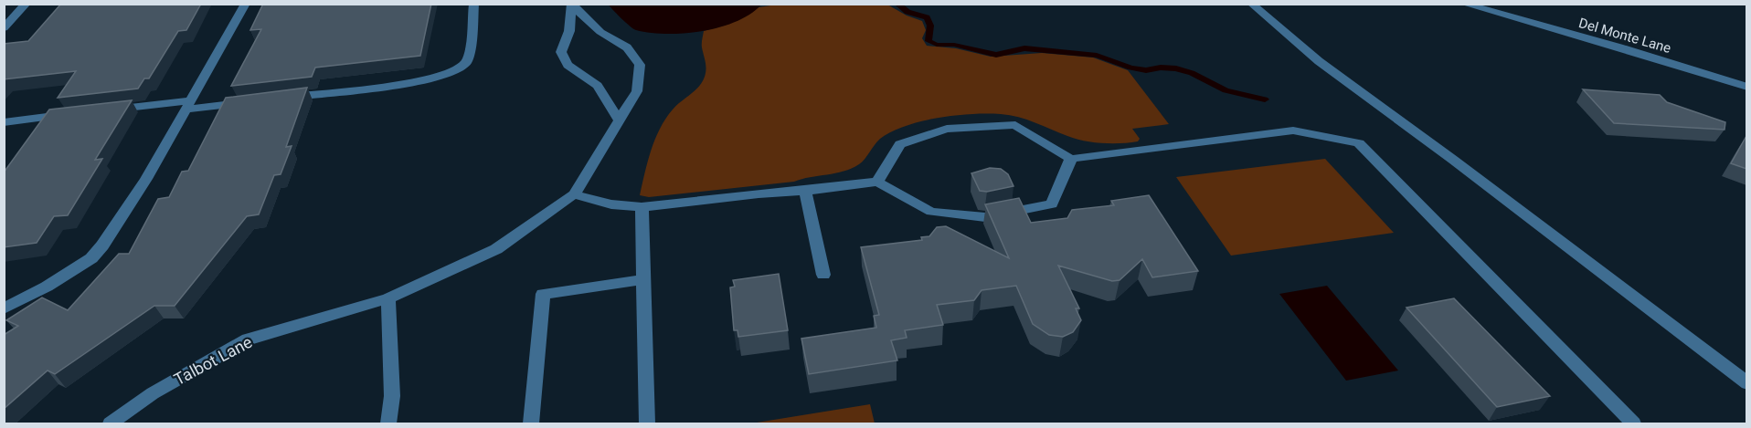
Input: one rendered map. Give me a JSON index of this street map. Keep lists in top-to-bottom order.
{
  "streets": {
    "street": ["Del Monte Lane", "Talbot Lane"]
  }
}
